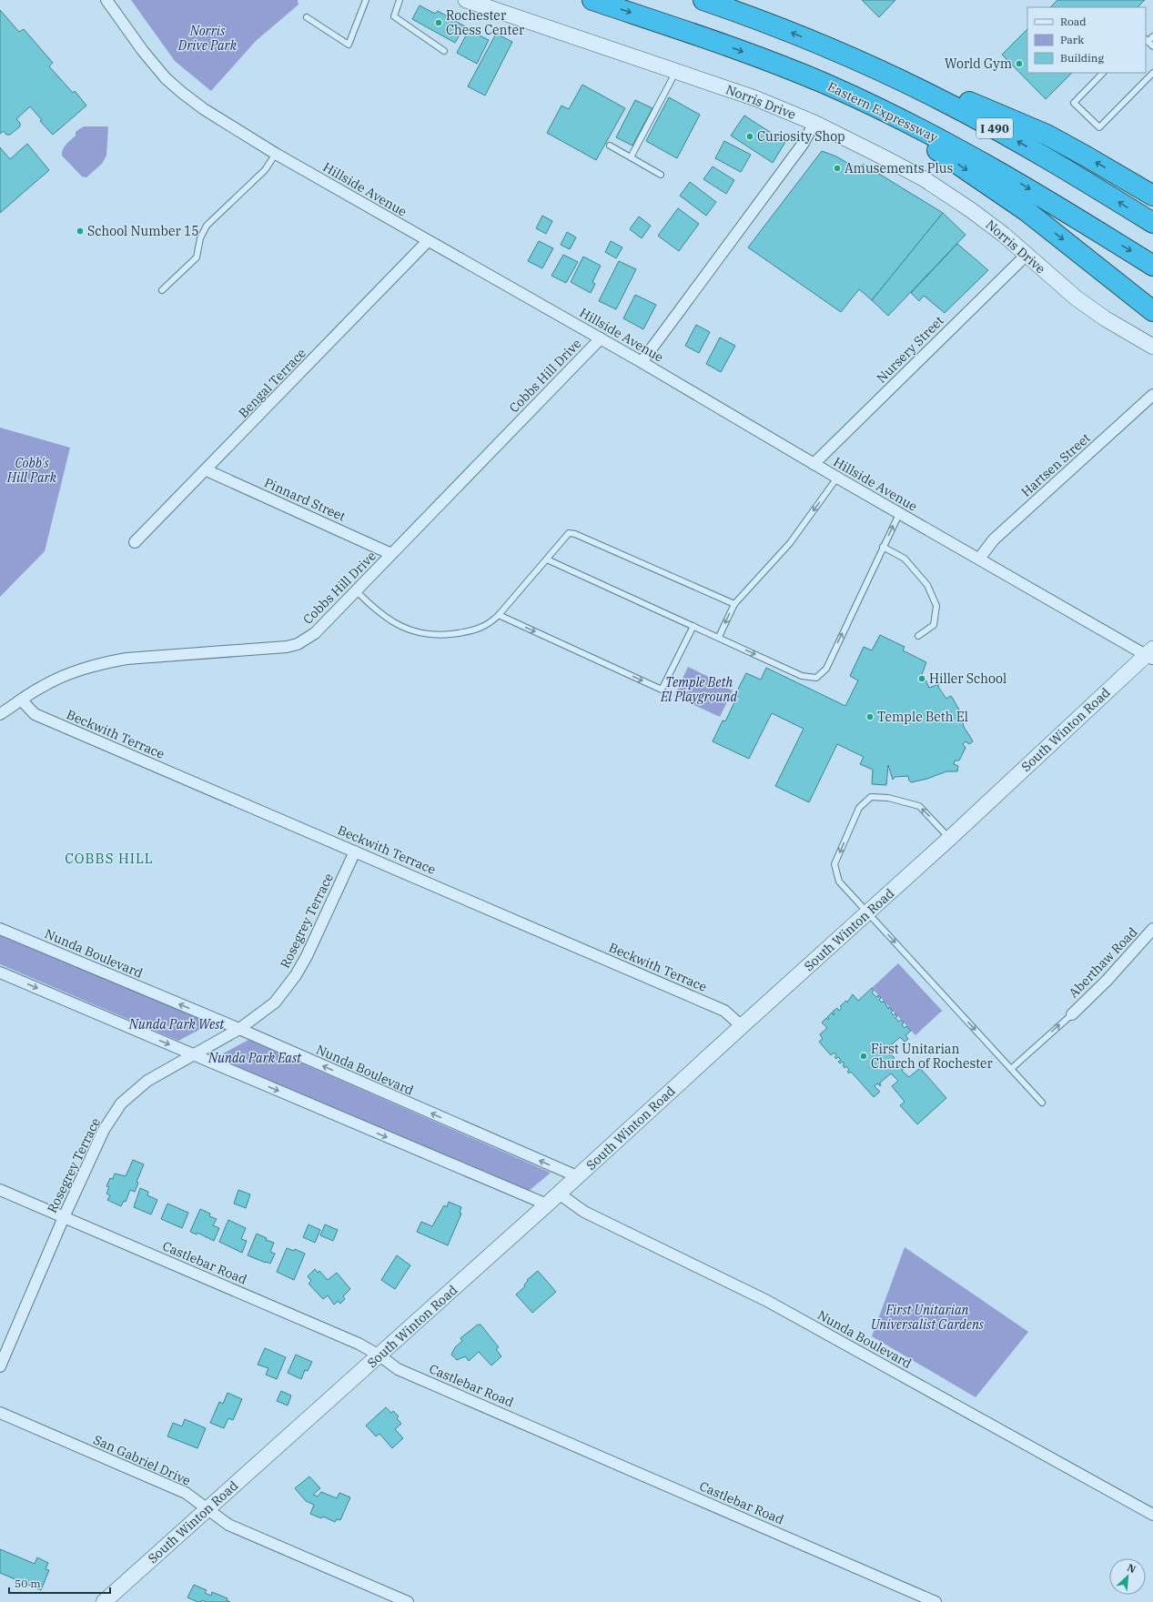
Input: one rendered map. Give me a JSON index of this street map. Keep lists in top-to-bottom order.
{
  "streets": {
    "highway": ["Eastern Expressway", "I 490"],
    "main road": ["Norris Drive", "South Winton Road"],
    "street": [
      "Hillside Avenue",
      "Nursery Street",
      "Cobbs Hill Drive",
      "Bengal Terrace",
      "Hartsen Street",
      "Pinnard Street",
      "Beckwith Terrace",
      "Rosegrey Terrace",
      "Nunda Boulevard",
      "Aberthaw Road",
      "Castlebar Road",
      "San Gabriel Drive"
    ]
  },
  "crossings": [
    ["Norris Drive", "Nursery Street"],
    ["Hillside Avenue", "Nursery Street"],
    ["Hillside Avenue", "Cobbs Hill Drive"],
    ["Hillside Avenue", "Bengal Terrace"],
    ["Hillside Avenue", "Hartsen Street"],
    ["Hillside Avenue", "South Winton Road"],
    ["Cobbs Hill Drive", "Pinnard Street"],
    ["Cobbs Hill Drive", "Beckwith Terrace"],
    ["Bengal Terrace", "Pinnard Street"],
    ["South Winton Road", "Beckwith Terrace"],
    ["South Winton Road", "Nunda Boulevard"],
    ["South Winton Road", "Castlebar Road"],
    ["South Winton Road", "San Gabriel Drive"],
    ["Beckwith Terrace", "Rosegrey Terrace"],
    ["Rosegrey Terrace", "Nunda Boulevard"],
    ["Rosegrey Terrace", "Castlebar Road"]
  ],
  "districts": ["COBBS HILL"],
  "parks": [
    "Norris Drive Park",
    "Cobb's Hill Park",
    "Temple Beth El Playground",
    "Nunda Park West",
    "Nunda Park East",
    "First Unitarian Universalist Gardens"
  ],
  "places": [
    "Rochester Chess Center",
    "World Gym",
    "Curiosity Shop",
    "Amusements Plus",
    "School Number 15",
    "Hiller School",
    "Temple Beth El",
    "First Unitarian Church of Rochester"
  ],
  "legend": ["Road", "Park", "Building"],
  "scale_bar": "50 m",
  "north": "top right"
}
